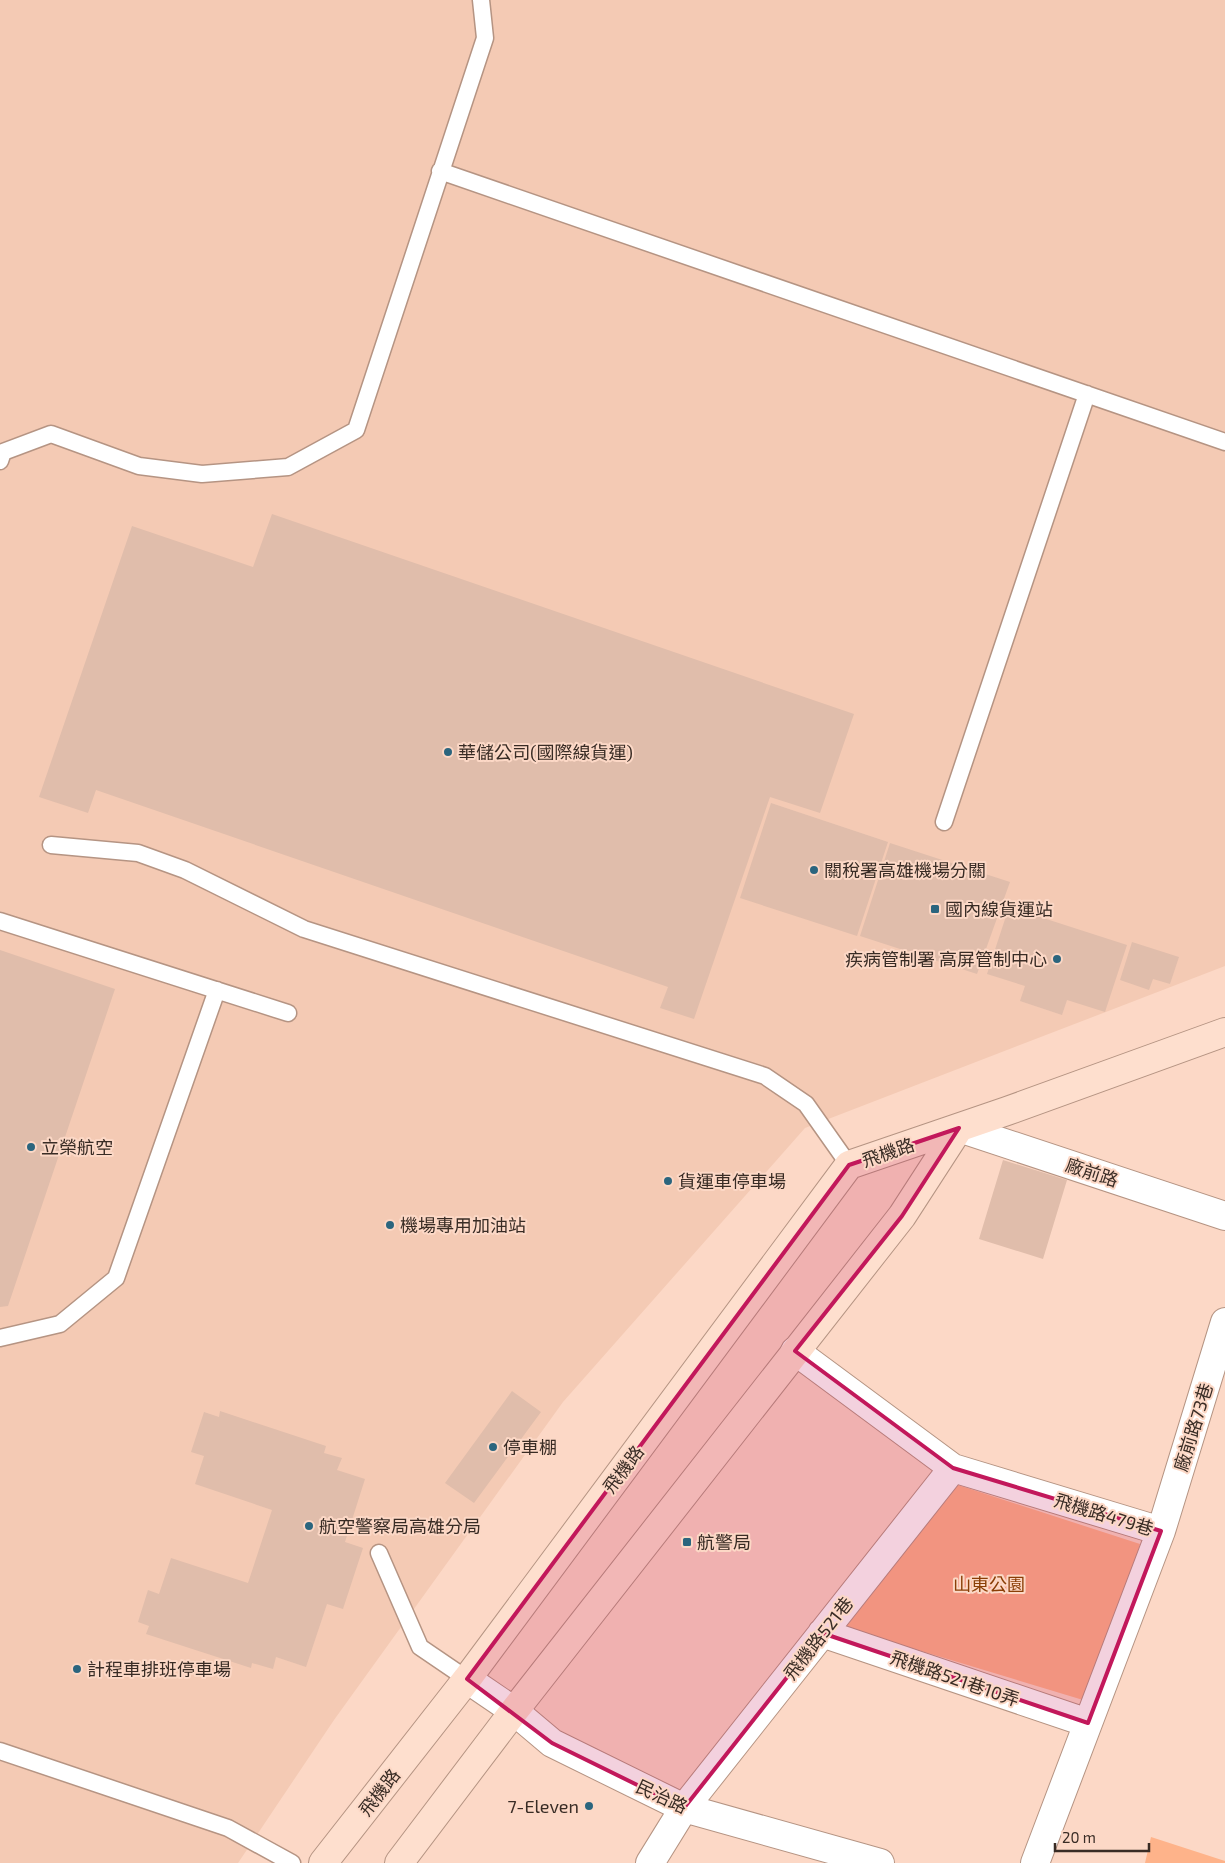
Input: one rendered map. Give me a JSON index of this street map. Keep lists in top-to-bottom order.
{
  "streets": {
    "street": [
      "飛機路",
      "廠前路",
      "廠前路73巷",
      "飛機路479巷",
      "飛機路521巷",
      "飛機路521巷10弄",
      "民治路"
    ]
  },
  "crossings": [
    ["飛機路", "廠前路"],
    ["飛機路", "飛機路479巷"],
    ["飛機路", "民治路"],
    ["廠前路73巷", "飛機路479巷"],
    ["飛機路479巷", "飛機路521巷"],
    ["飛機路479巷", "飛機路521巷10弄"],
    ["飛機路521巷", "飛機路521巷10弄"],
    ["飛機路521巷", "民治路"]
  ],
  "parks": ["山東公園"],
  "places": {
    "other": [
      "華儲公司(國際線貨運)",
      "關稅署高雄機場分關",
      "疾病管制署 高屏管制中心",
      "立榮航空",
      "貨運車停車場",
      "機場專用加油站",
      "停車棚",
      "航空警察局高雄分局",
      "計程車排班停車場",
      "7-Eleven"
    ],
    "transit": ["國內線貨運站", "航警局"]
  },
  "scale_bar": "20 m"
}
